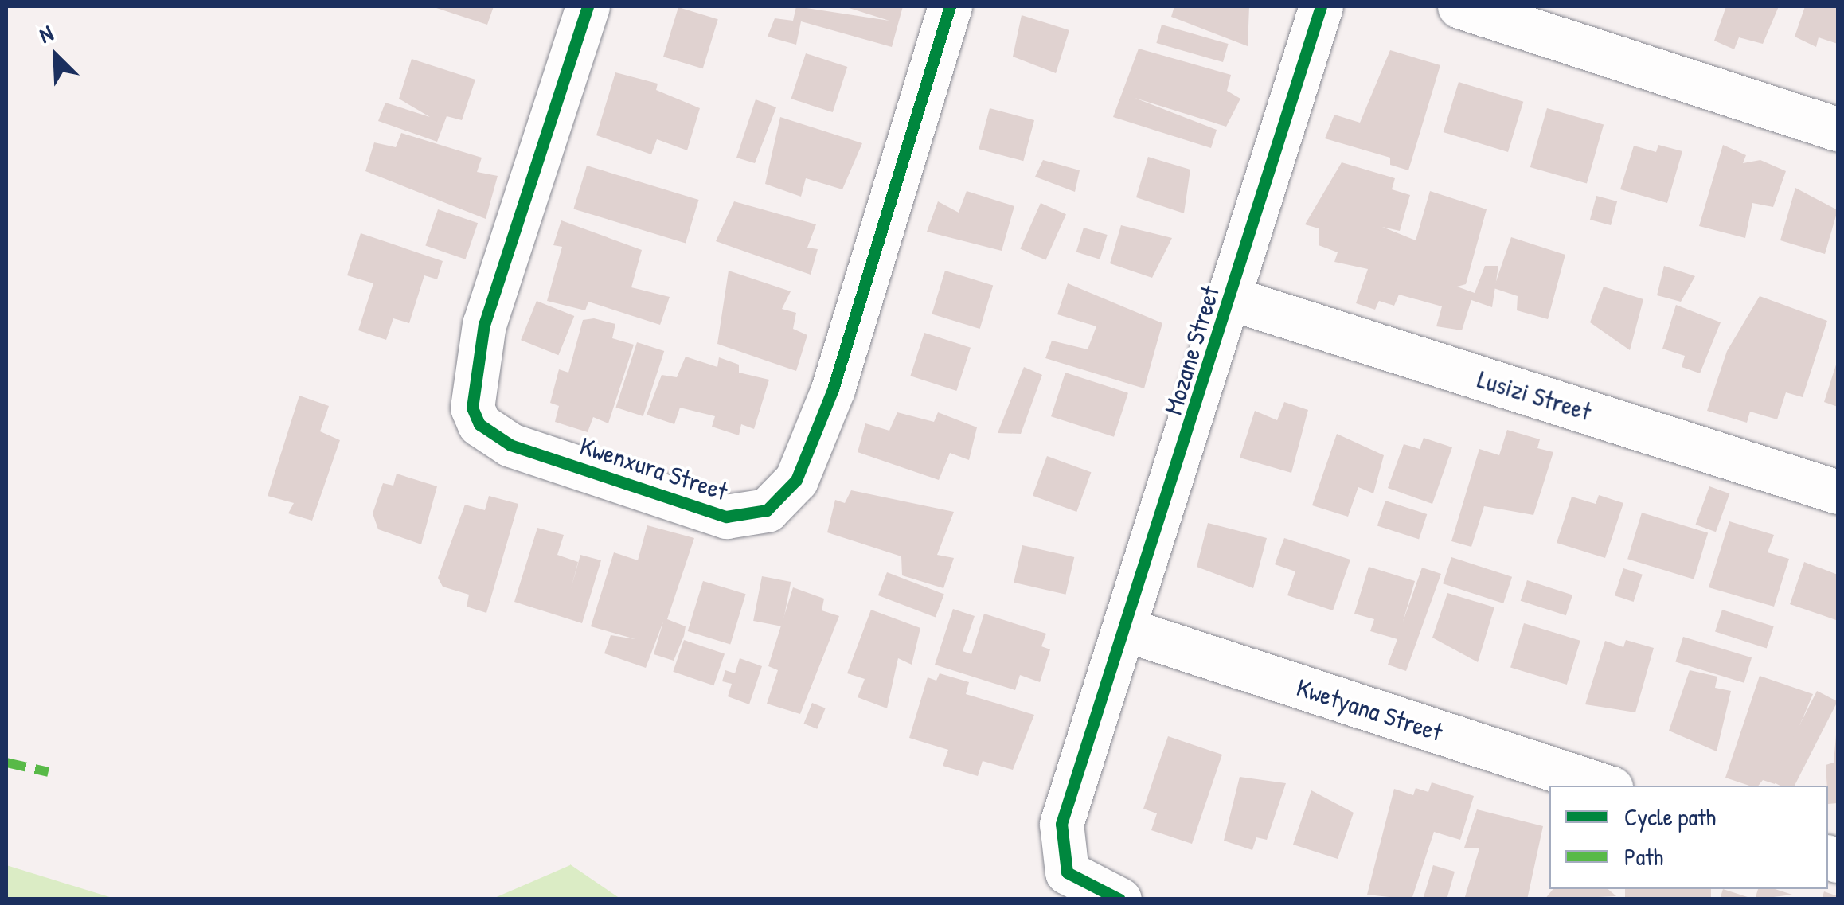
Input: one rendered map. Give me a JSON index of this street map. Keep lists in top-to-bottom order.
{
  "streets": {
    "street": [
      "Mozane Street",
      "Lusizi Street",
      "Kwenxura Street",
      "Kwetyana Street"
    ]
  },
  "crossings": [
    ["Mozane Street", "Lusizi Street"],
    ["Mozane Street", "Kwetyana Street"]
  ],
  "legend": ["Cycle path", "Path"],
  "north": "top left"
}
